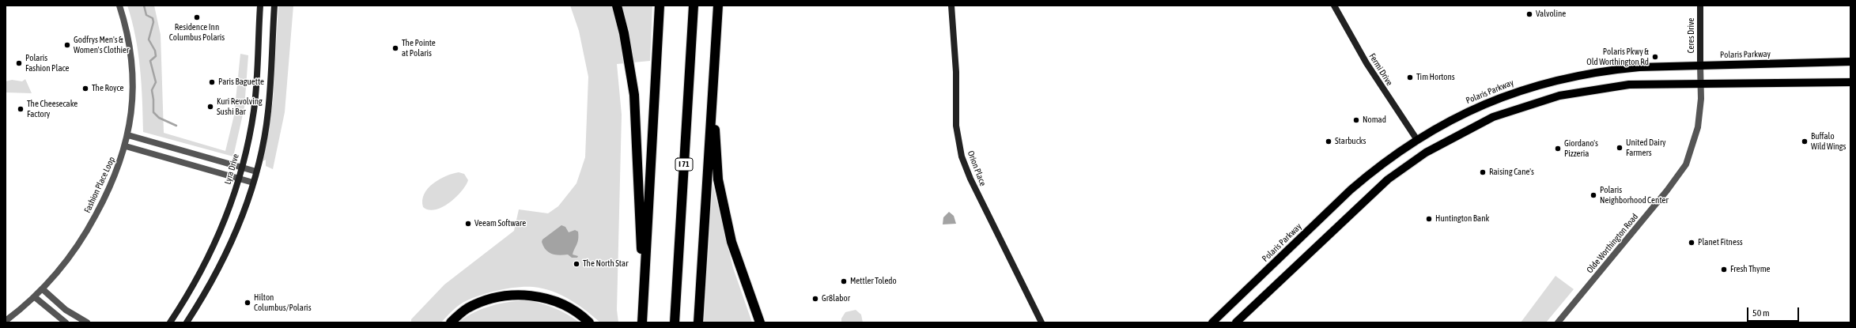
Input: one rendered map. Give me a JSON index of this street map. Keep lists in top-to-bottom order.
{
  "streets": {
    "highway": ["I 71"],
    "main road": [
      "Ceres Drive",
      "Polaris Parkway",
      "Fermi Drive",
      "Orion Place",
      "Lyra Drive"
    ],
    "street": ["Fashion Place Loop", "Olde Worthington Road"]
  },
  "crossings": [
    ["Ceres Drive", "Polaris Parkway"],
    ["Ceres Drive", "Olde Worthington Road"],
    ["Polaris Parkway", "Fermi Drive"],
    ["Polaris Parkway", "Olde Worthington Road"]
  ],
  "places": [
    "Valvoline",
    "Residence Inn Columbus Polaris",
    "Godfrys Men's & Women's Clothier",
    "The Pointe at Polaris",
    "Polaris Pkwy & Old Worthington Rd",
    "Polaris Fashion Place",
    "Tim Hortons",
    "Paris Baguette",
    "The Royce",
    "Kuri Revolving Sushi Bar",
    "The Cheesecake Factory",
    "Nomad",
    "Starbucks",
    "Buffalo Wild Wings",
    "United Dairy Farmers",
    "Giordano's Pizzeria",
    "Raising Cane's",
    "Polaris Neighborhood Center",
    "Huntington Bank",
    "Veeam Software",
    "Planet Fitness",
    "The North Star",
    "Fresh Thyme",
    "Mettler Toledo",
    "Gr8labor",
    "Hilton Columbus/Polaris"
  ],
  "scale_bar": "50 m"
}
